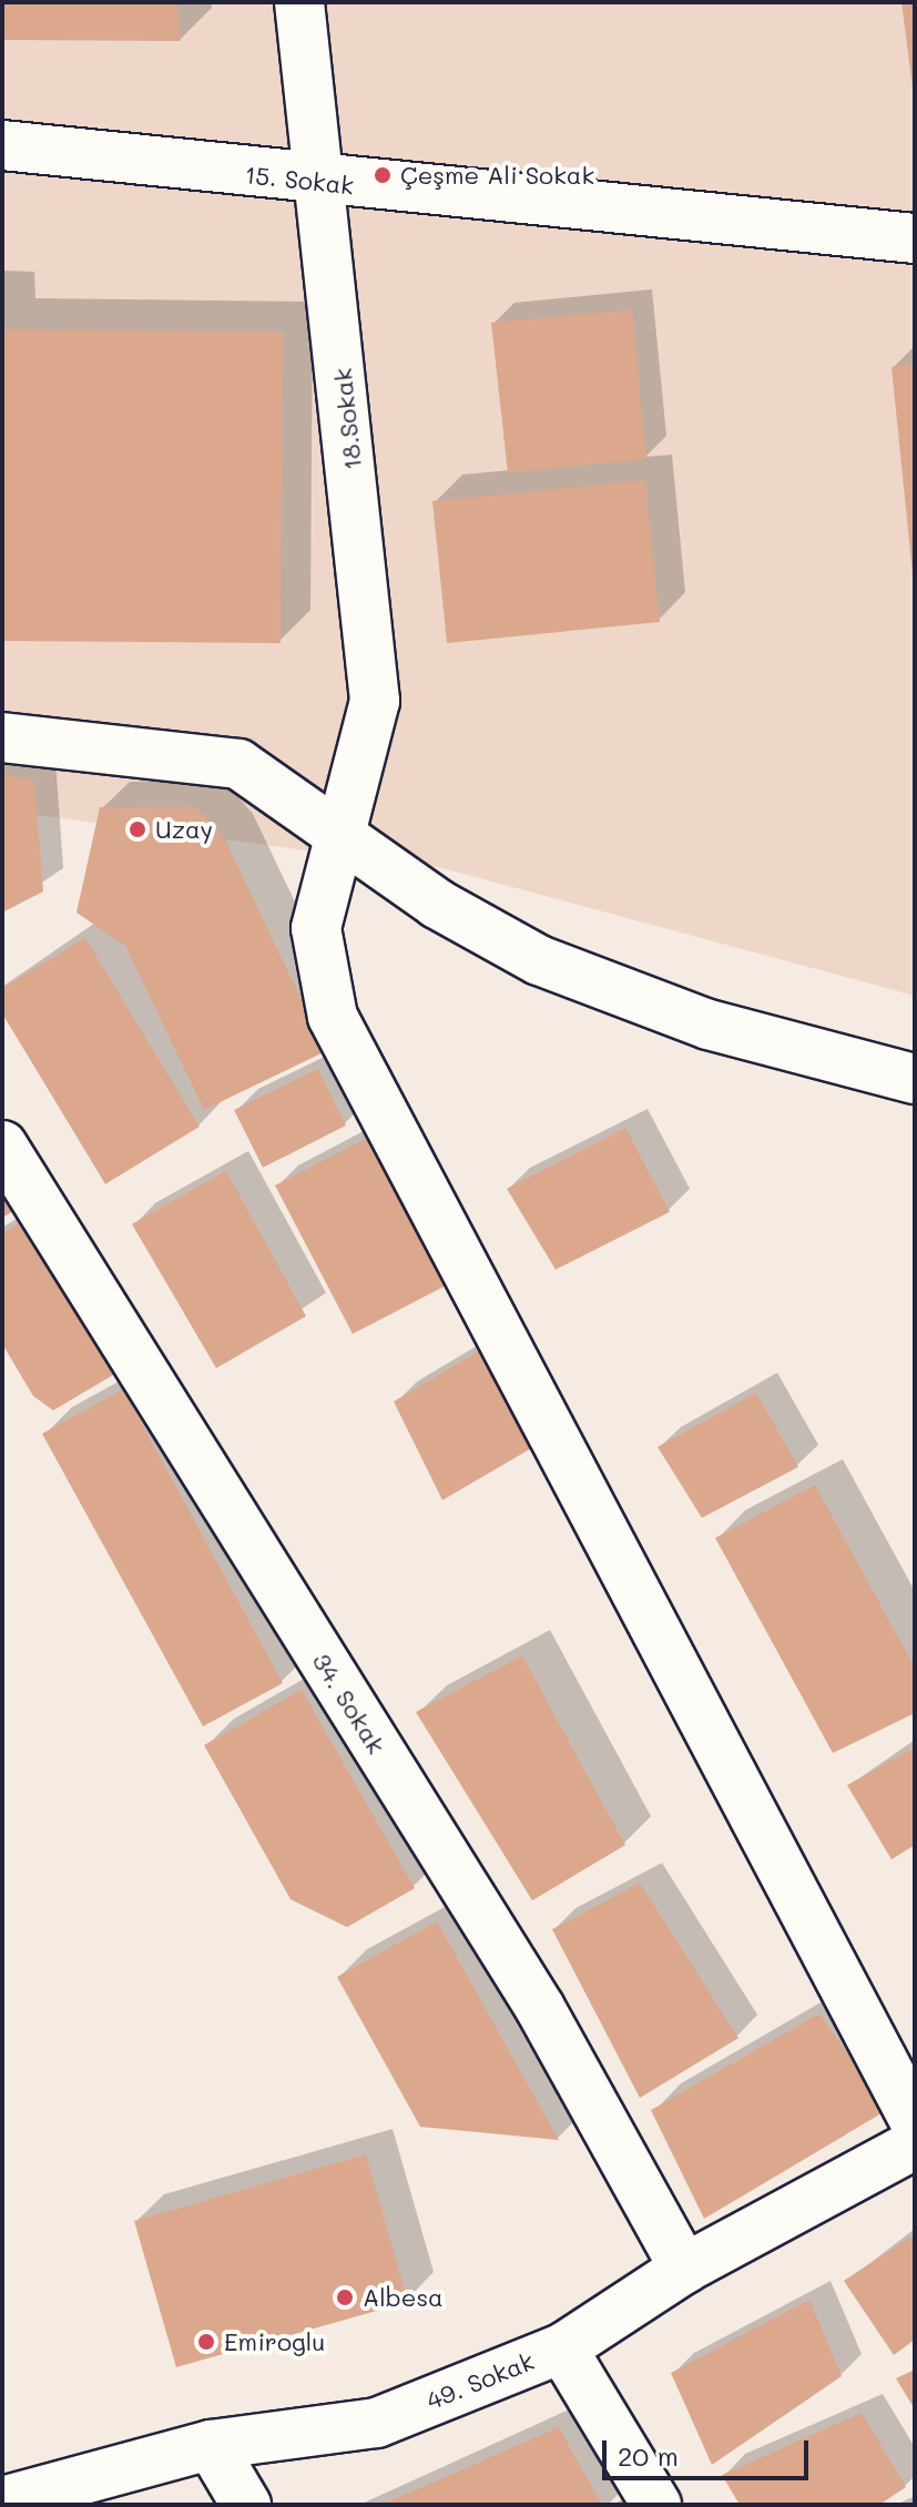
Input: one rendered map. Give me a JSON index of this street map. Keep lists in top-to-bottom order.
{
  "streets": {
    "street": [
      "15. Sokak",
      "18.Sokak",
      "34. Sokak",
      "49. Sokak"
    ]
  },
  "crossings": [
    ["15. Sokak", "18.Sokak"],
    ["34. Sokak", "49. Sokak"]
  ],
  "places": [
    "Çeşme Ali Sokak",
    "Uzay",
    "Albesa",
    "Emiroglu"
  ],
  "scale_bar": "20 m"
}
